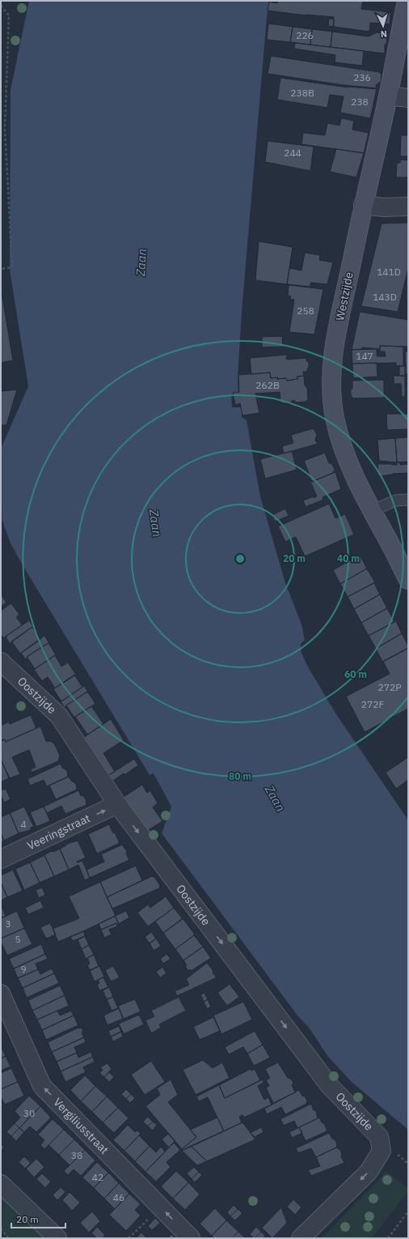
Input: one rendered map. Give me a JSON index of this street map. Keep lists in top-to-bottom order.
{
  "streets": {
    "street": [
      "Westzijde",
      "Oostzijde",
      "Veeringstraat",
      "Vergiliusstraat"
    ]
  },
  "crossings": [
    ["Oostzijde", "Veeringstraat"]
  ],
  "one_way": ["Oostzijde", "Veeringstraat", "Vergiliusstraat"],
  "water": ["Zaan"],
  "house_numbers": [
    "226",
    "236",
    "238B",
    "238",
    "244",
    "141D",
    "143D",
    "258",
    "147",
    "262B",
    "272P",
    "272F",
    "4",
    "3",
    "5",
    "9",
    "30",
    "38",
    "42",
    "46"
  ],
  "scale_bar": "20 m",
  "north": "bottom",
  "rings": [
    "20 m",
    "40 m",
    "60 m",
    "80 m"
  ]
}
